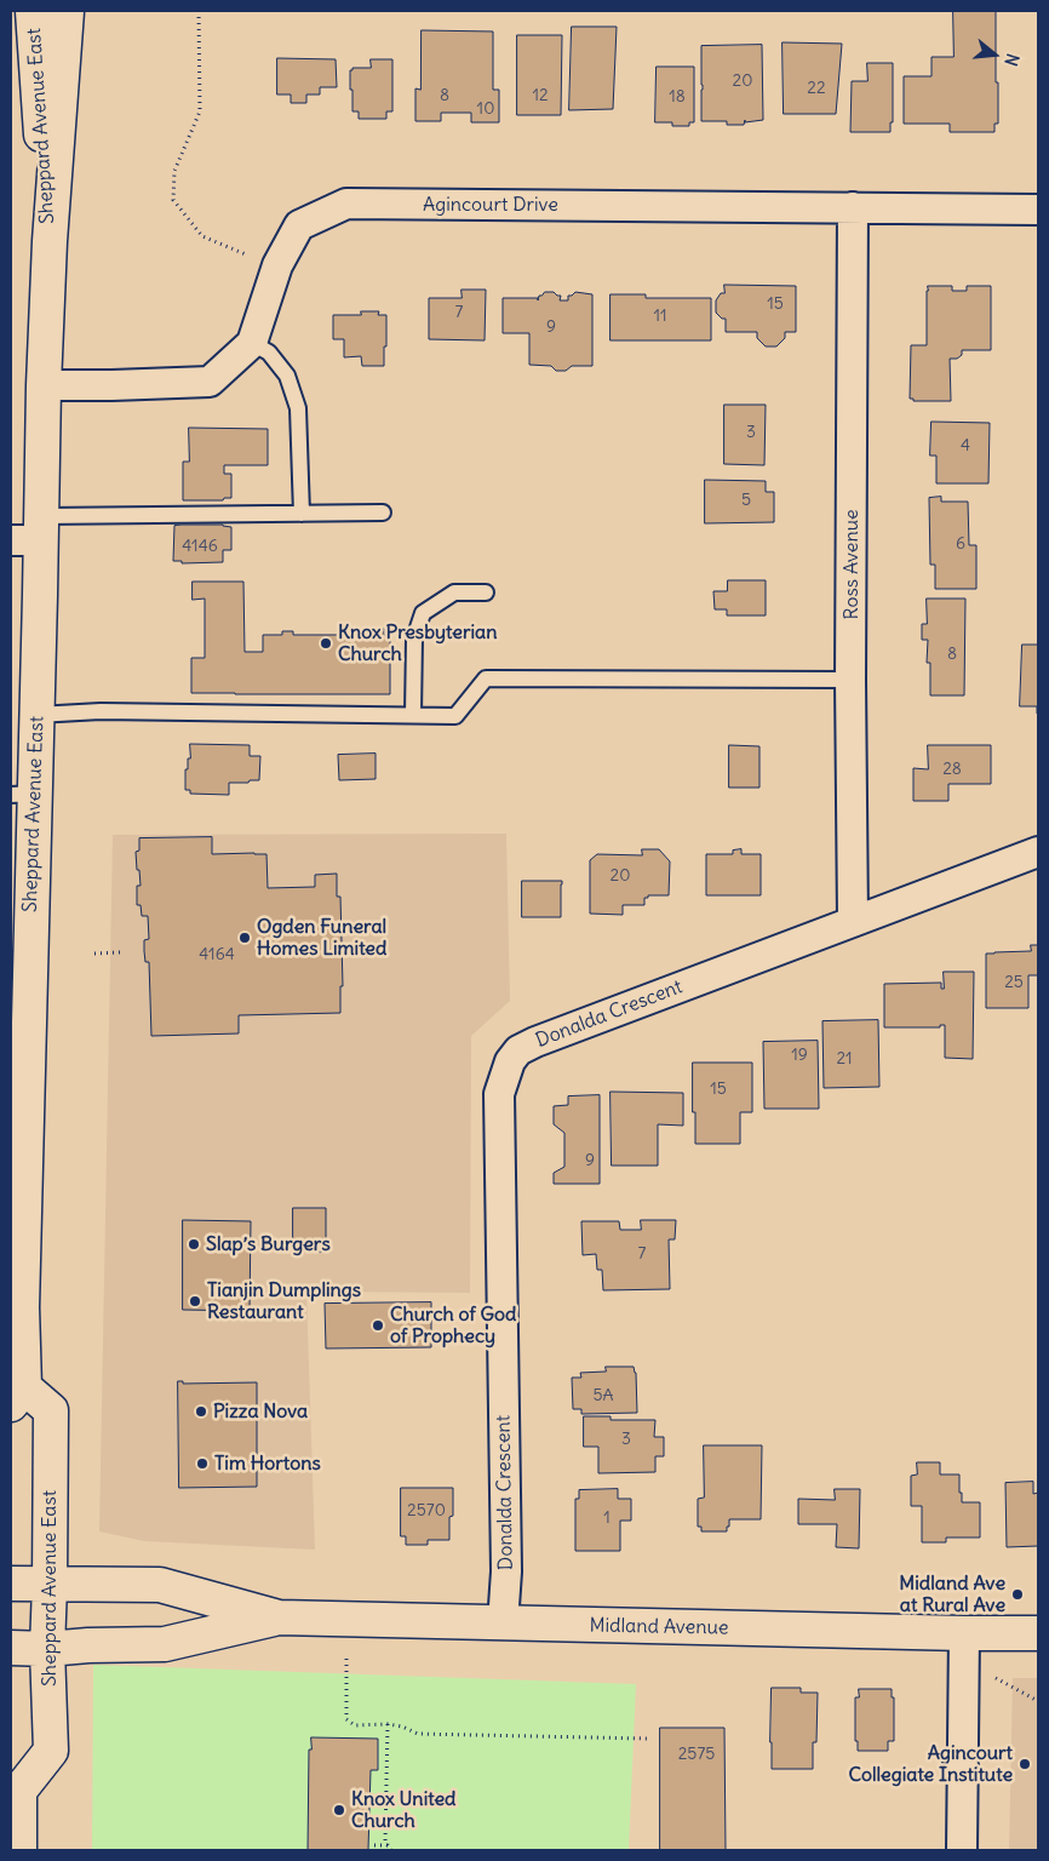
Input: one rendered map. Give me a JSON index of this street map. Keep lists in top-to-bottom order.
{
  "streets": {
    "main road": ["Sheppard Avenue East", "Midland Avenue"],
    "street": ["Agincourt Drive", "Ross Avenue", "Donalda Crescent"]
  },
  "crossings": [
    ["Sheppard Avenue East", "Agincourt Drive"],
    ["Sheppard Avenue East", "Midland Avenue"],
    ["Agincourt Drive", "Ross Avenue"],
    ["Ross Avenue", "Donalda Crescent"],
    ["Donalda Crescent", "Midland Avenue"]
  ],
  "places": [
    "Knox Presbyterian Church",
    "Ogden Funeral Homes Limited",
    "Slap’s Burgers",
    "Tianjin Dumplings Restaurant",
    "Church of God of Prophecy",
    "Pizza Nova",
    "Tim Hortons",
    "Midland Ave at Rural Ave",
    "Agincourt Collegiate Institute",
    "Knox United Church"
  ],
  "house_numbers": [
    "20",
    "22",
    "8",
    "12",
    "18",
    "10",
    "15",
    "7",
    "11",
    "9",
    "3",
    "4",
    "5",
    "6",
    "4146",
    "8",
    "28",
    "20",
    "4164",
    "25",
    "19",
    "21",
    "15",
    "9",
    "7",
    "5A",
    "3",
    "2570",
    "1",
    "2575"
  ],
  "north": "right"
}
